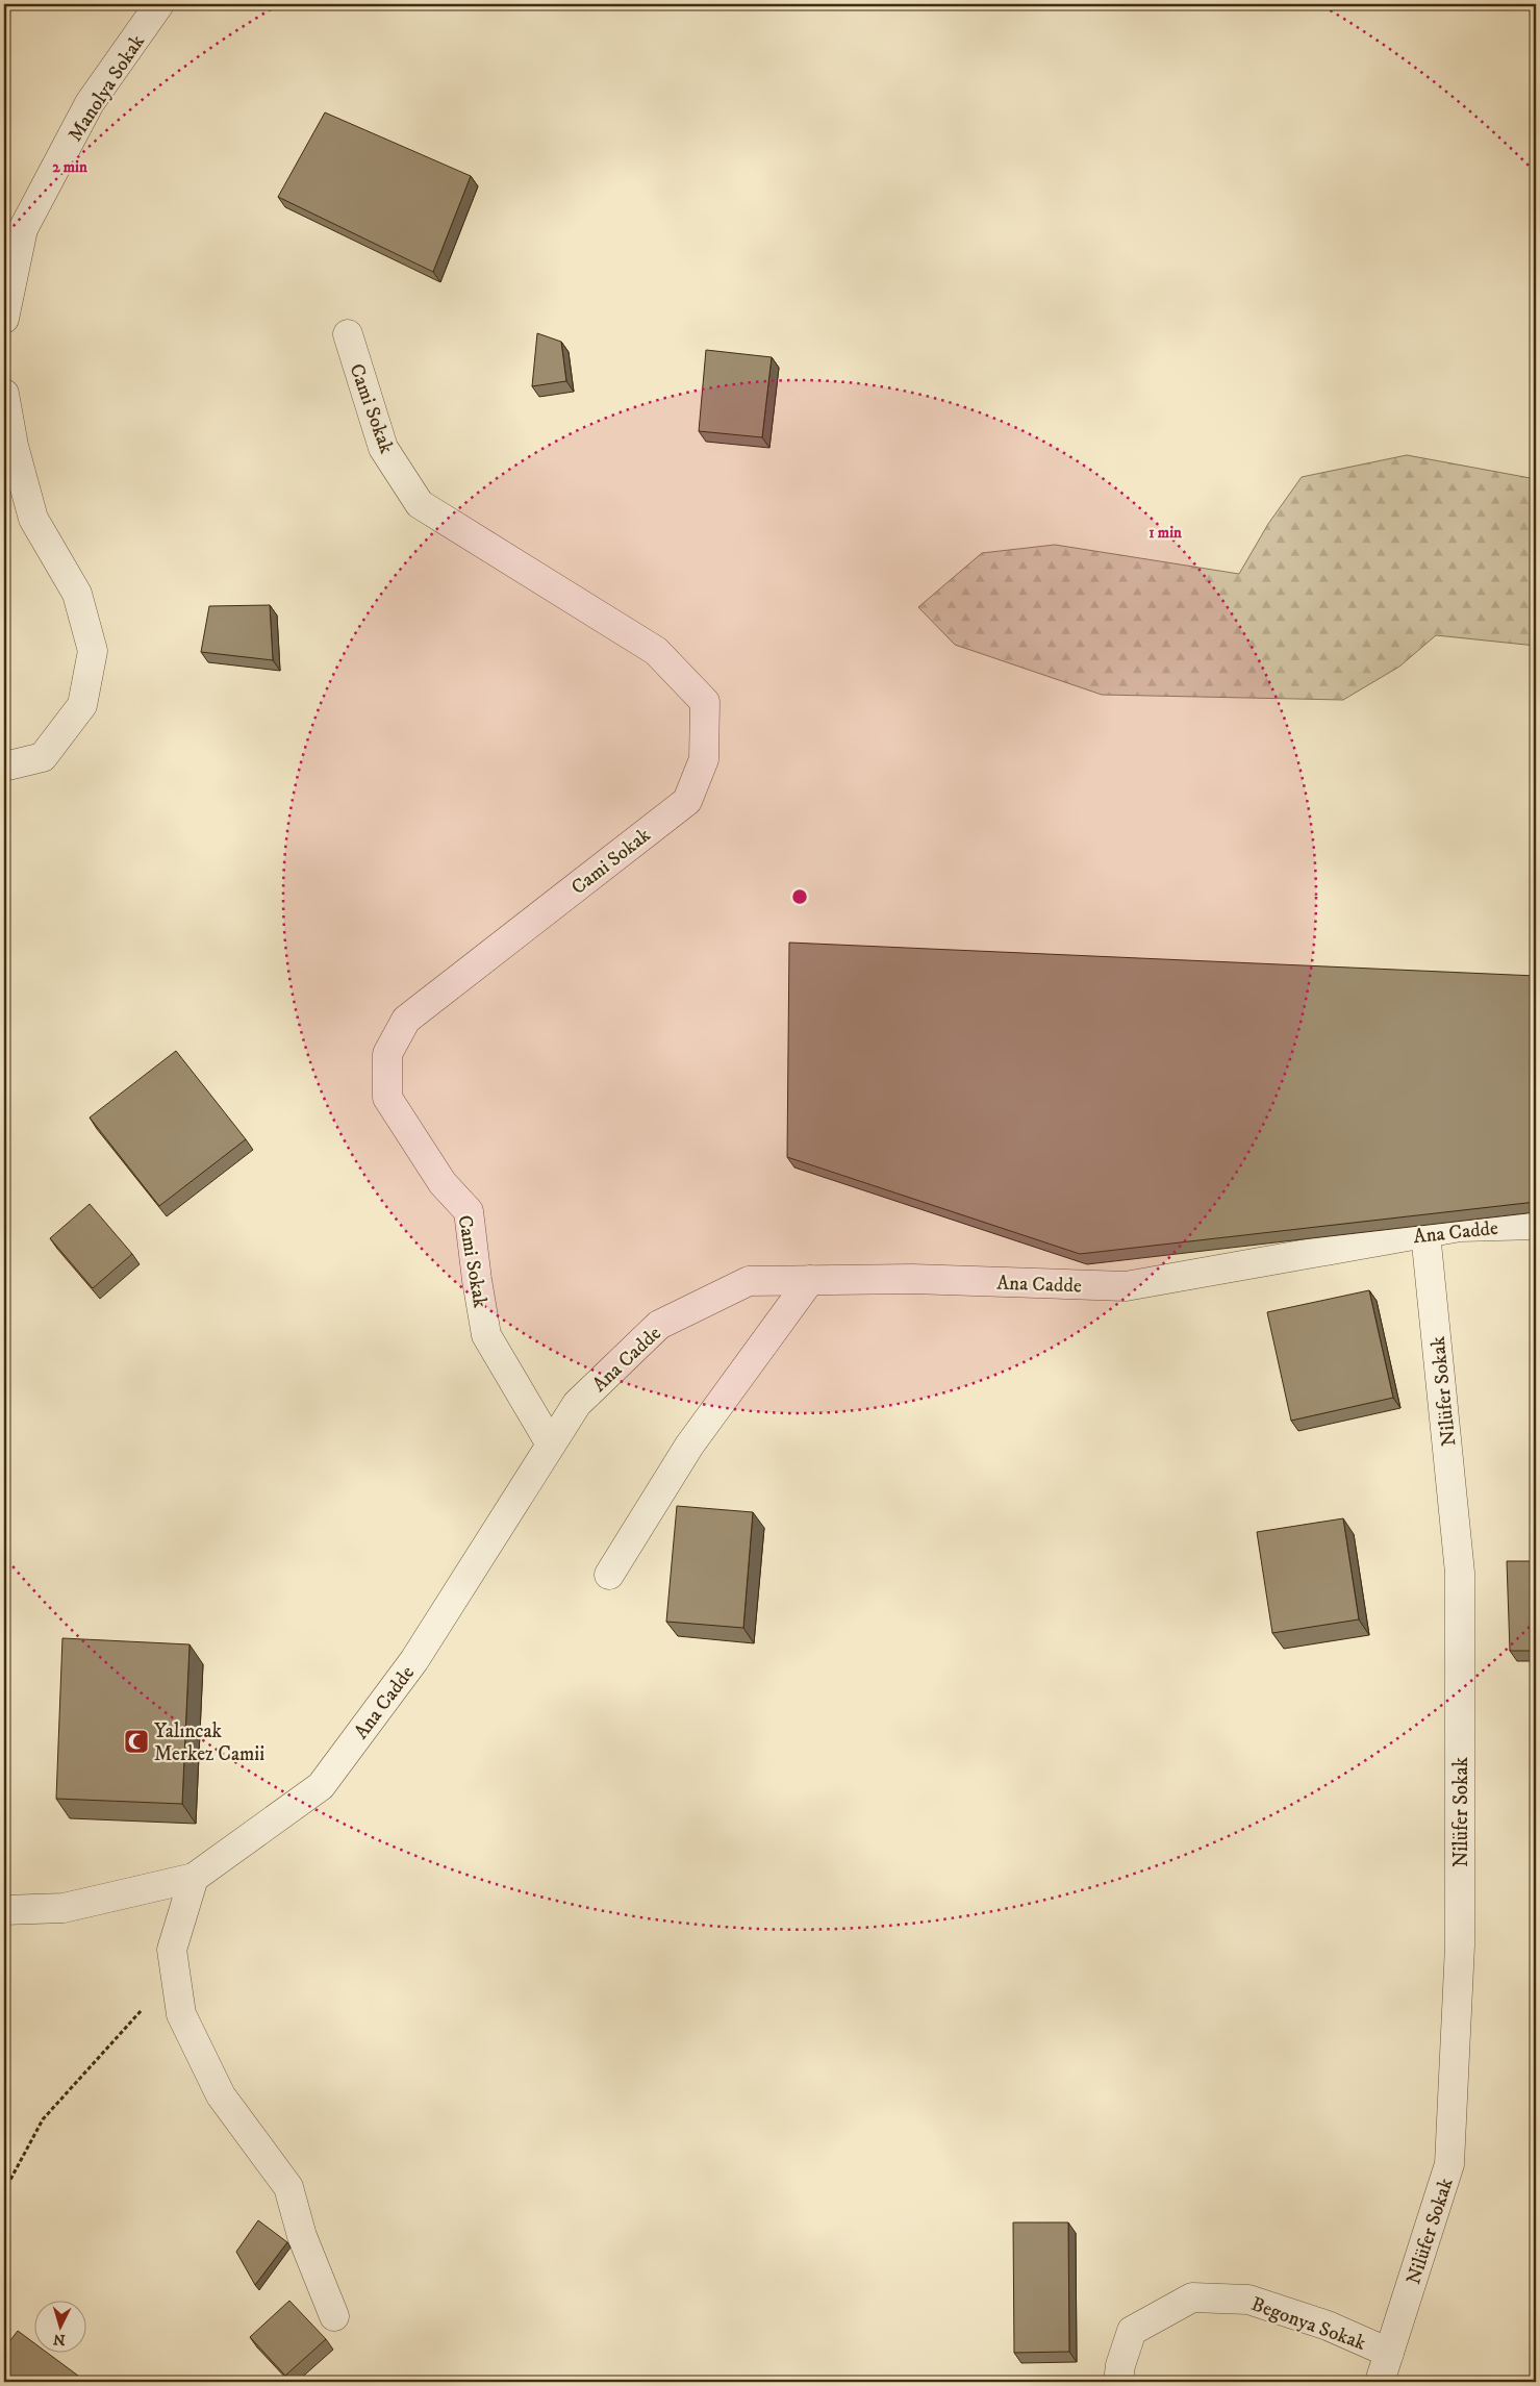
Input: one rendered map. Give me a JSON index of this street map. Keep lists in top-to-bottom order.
{
  "streets": {
    "street": [
      "Manolya Sokak",
      "Cami Sokak",
      "Ana Cadde",
      "Nilüfer Sokak",
      "Begonya Sokak"
    ]
  },
  "crossings": [
    ["Cami Sokak", "Ana Cadde"],
    ["Ana Cadde", "Nilüfer Sokak"],
    ["Nilüfer Sokak", "Begonya Sokak"]
  ],
  "places": {
    "mosque": ["Yalıncak Merkez Camii"]
  },
  "north": "bottom",
  "rings": ["2 min", "1 min"]
}
